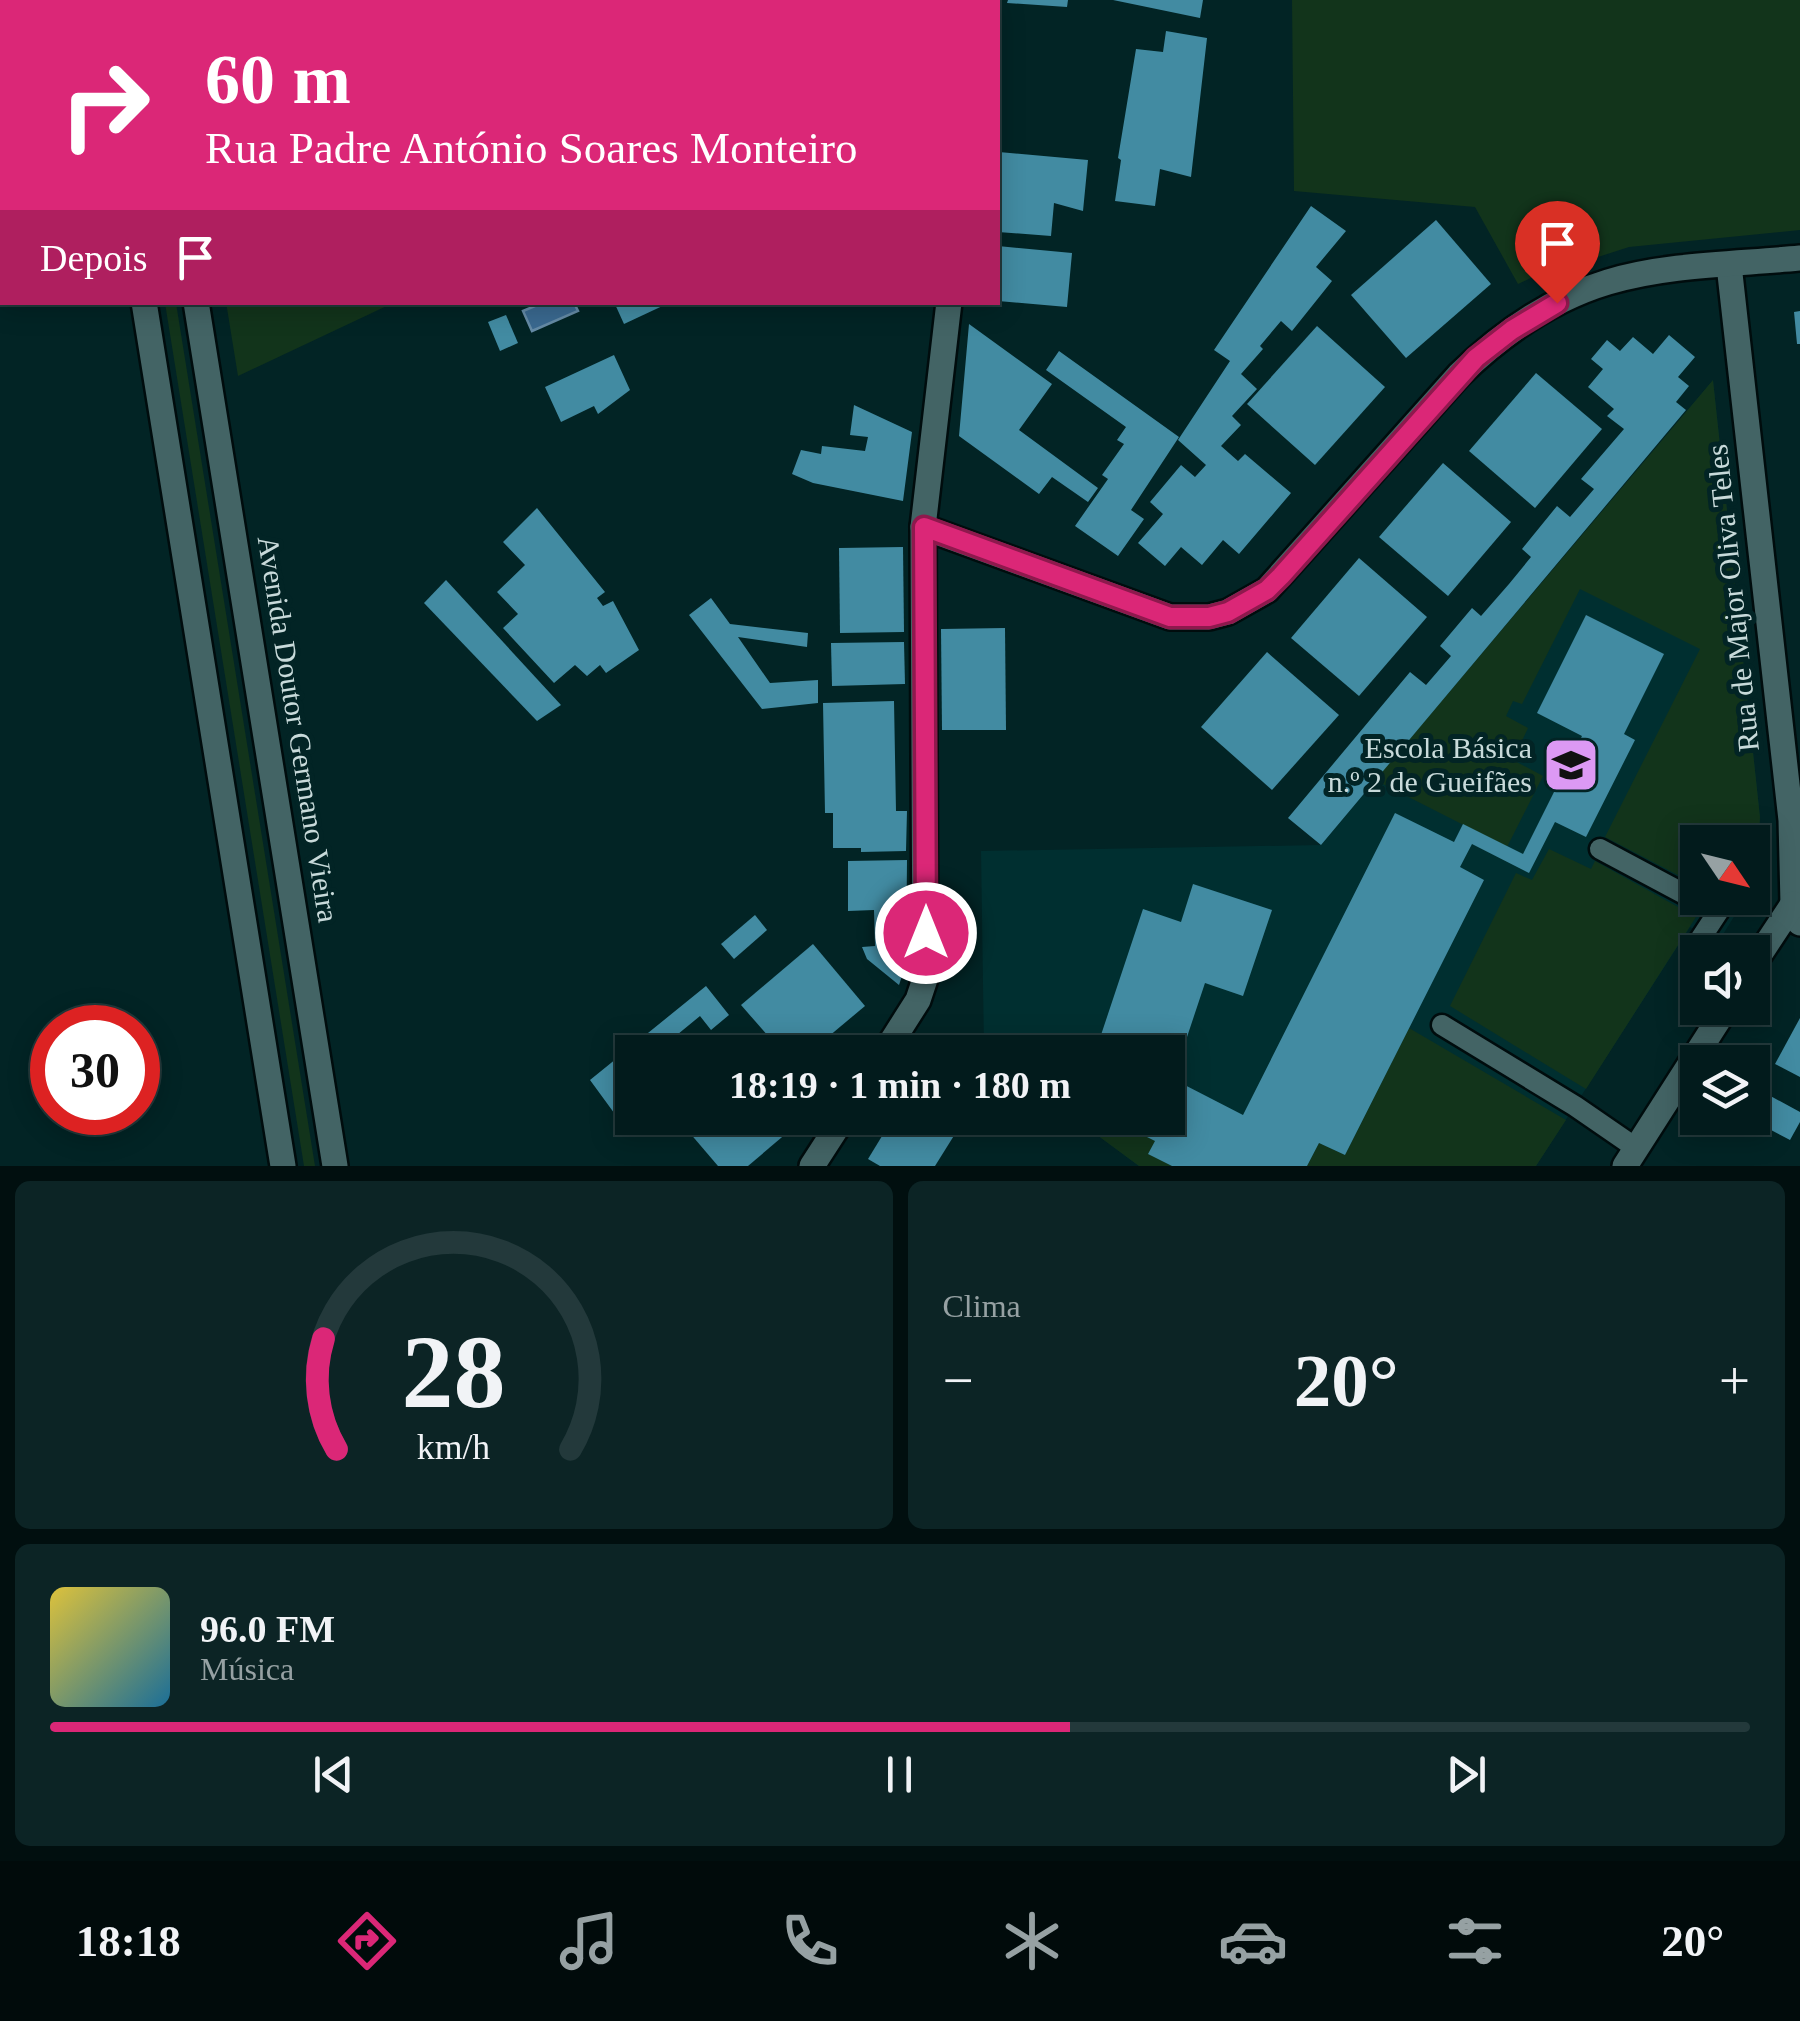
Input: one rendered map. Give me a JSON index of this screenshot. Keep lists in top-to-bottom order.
{
  "streets": {
    "street": ["Rua de Major Oliva Teles", "Avenida Doutor Germano Vieira"]
  },
  "places": {
    "school or university": ["Escola Básica n.º 2 de Gueifães"]
  },
  "north": "bottom right",
  "page": {
    "turn": ["60 m", "Rua Padre António Soares Monteiro"],
    "then": "Depois",
    "limit": "30",
    "trip": "18:19 · 1 min · 180 m",
    "tile": "Clima",
    "heat": ["−", "20°", "+"],
    "song": ["96.0 FM", "Música"],
    "tabs": ["18:18", "20°"],
    "gauge": ["28", "km/h"]
  }
}
